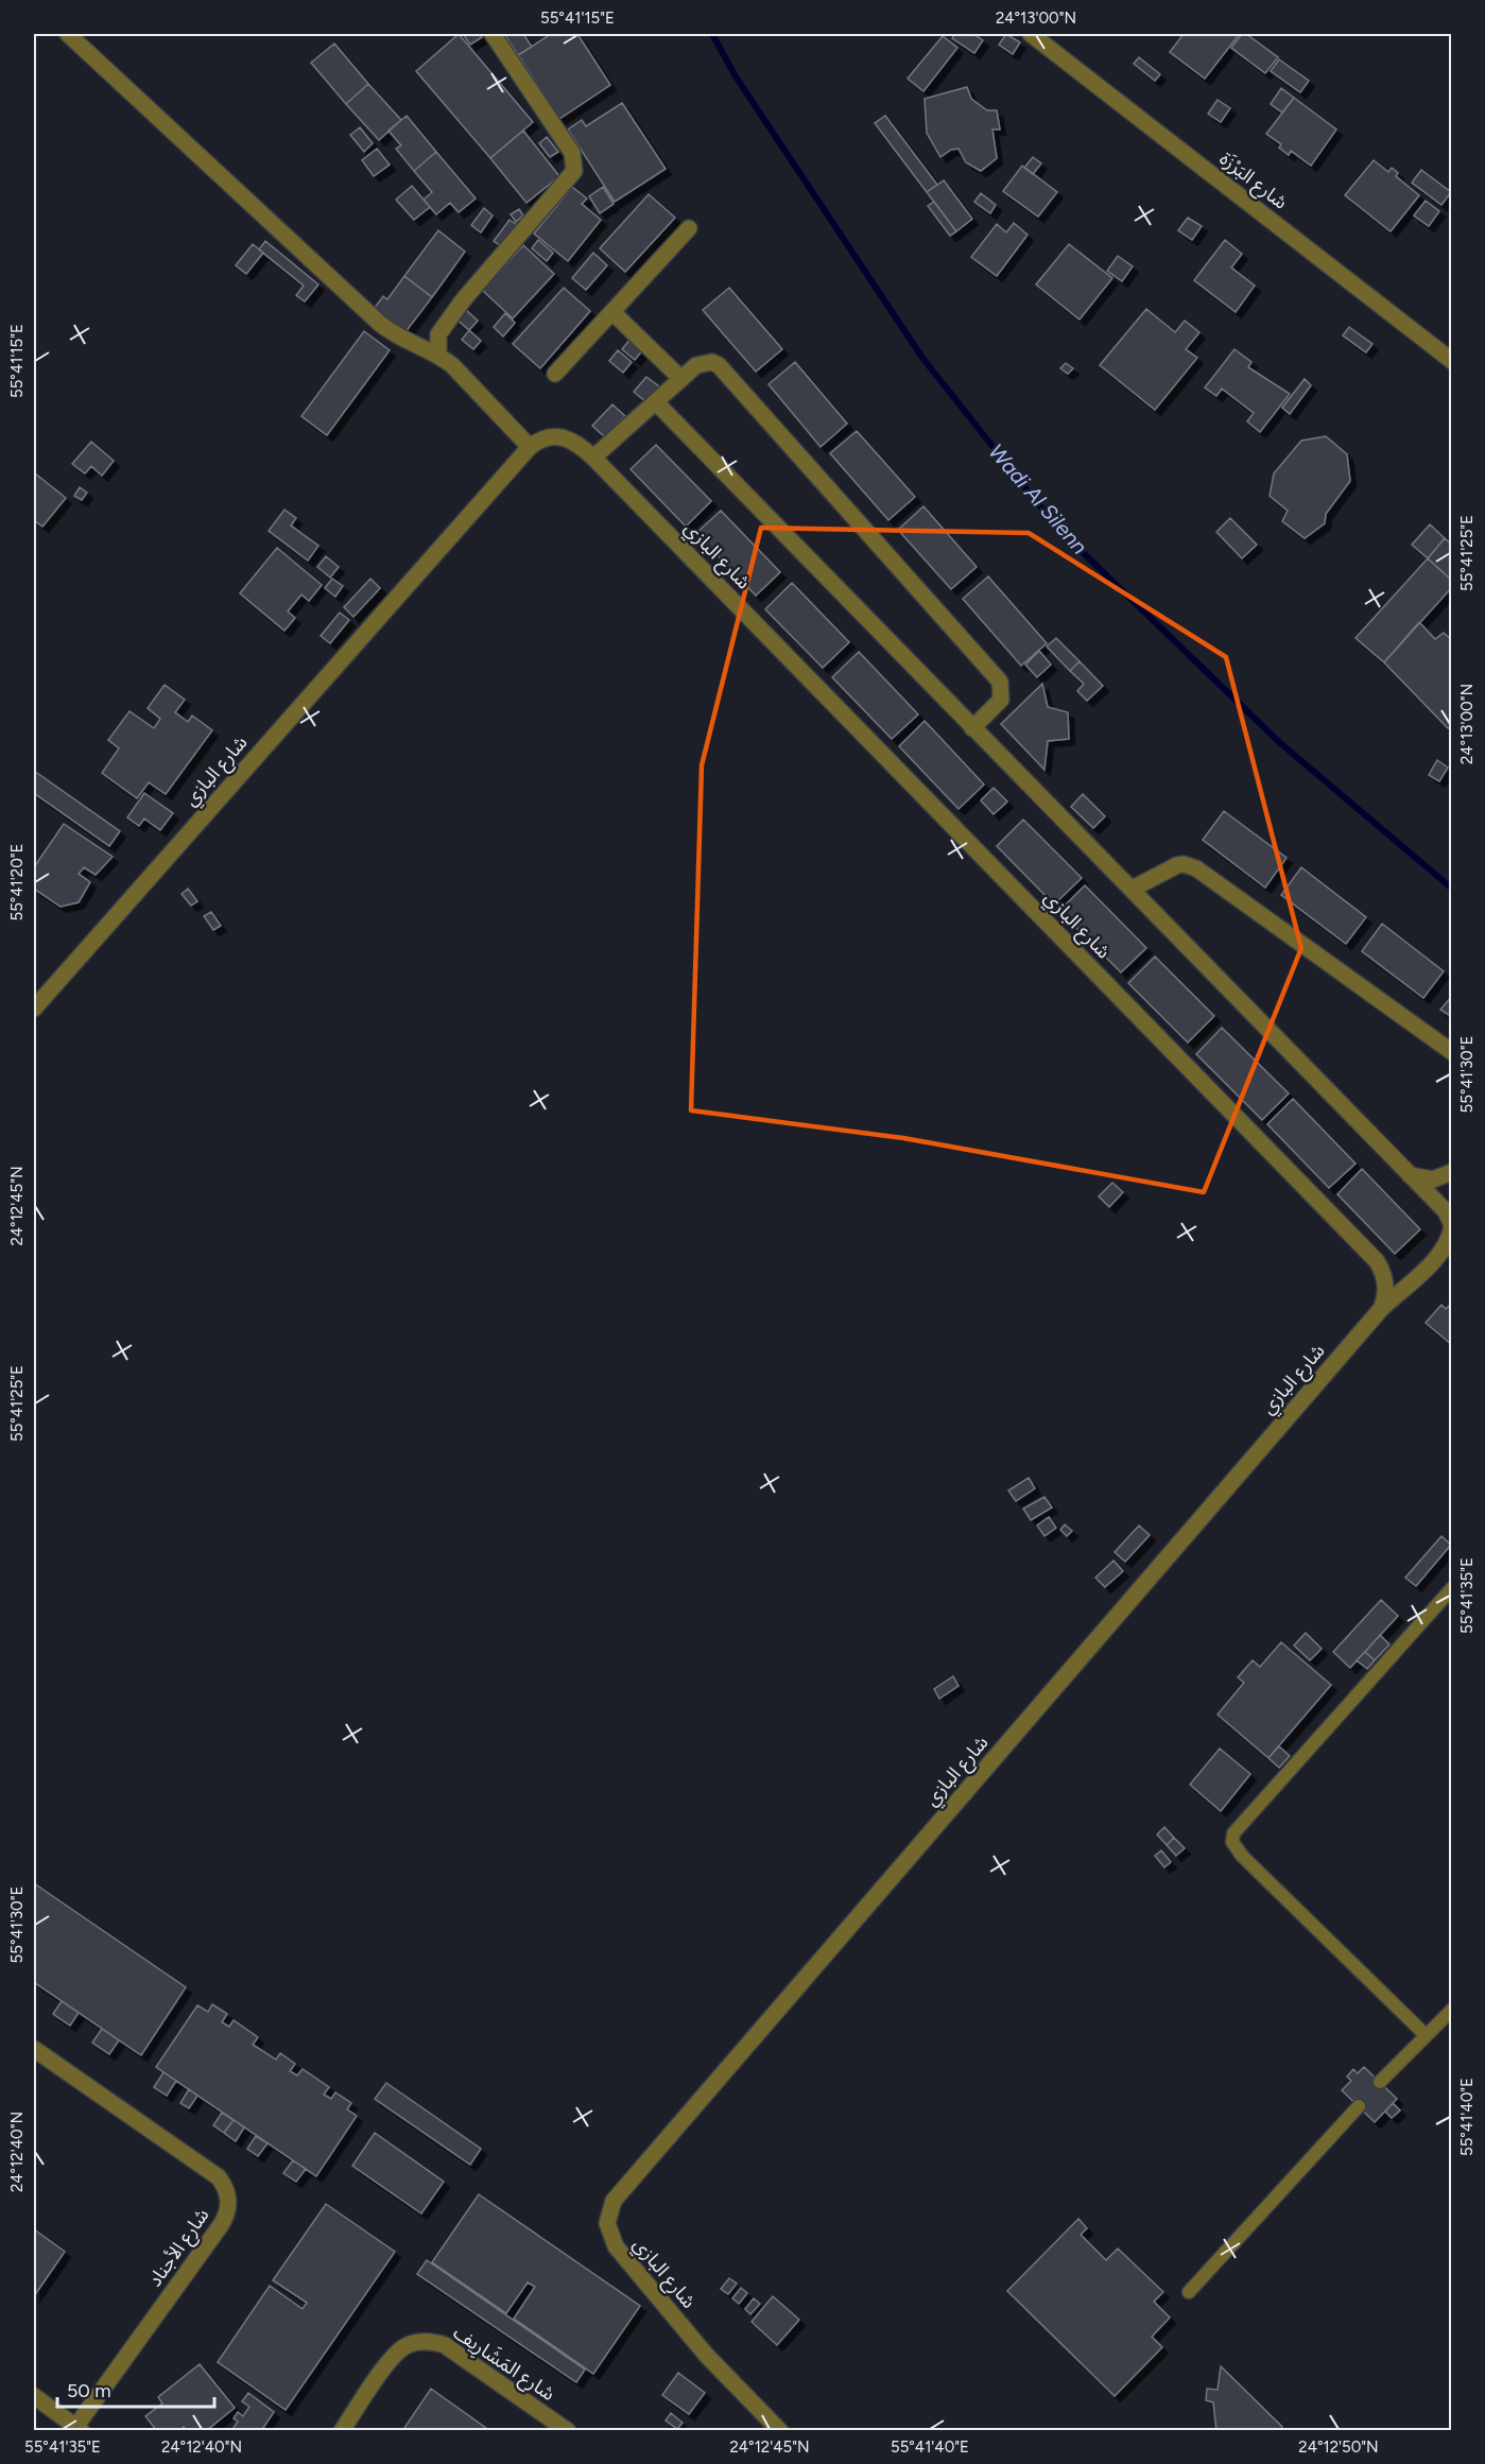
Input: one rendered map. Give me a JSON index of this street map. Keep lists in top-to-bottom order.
{
  "streets": {
    "street": [
      "شارع البَرْزَة",
      "شارع البازي",
      "شارع الأجناد",
      "شارع المَشَارِيف"
    ]
  },
  "water": ["Wadi Al Silenn"],
  "scale_bar": "50 m",
  "coordinates": [
    "55°41'15\"E",
    "24°13'00\"N",
    "55°41'25\"E",
    "55°41'20\"E",
    "55°41'30\"E",
    "24°12'45\"N",
    "55°41'35\"E",
    "55°41'40\"E",
    "24°12'40\"N",
    "24°12'50\"N"
  ]
}
